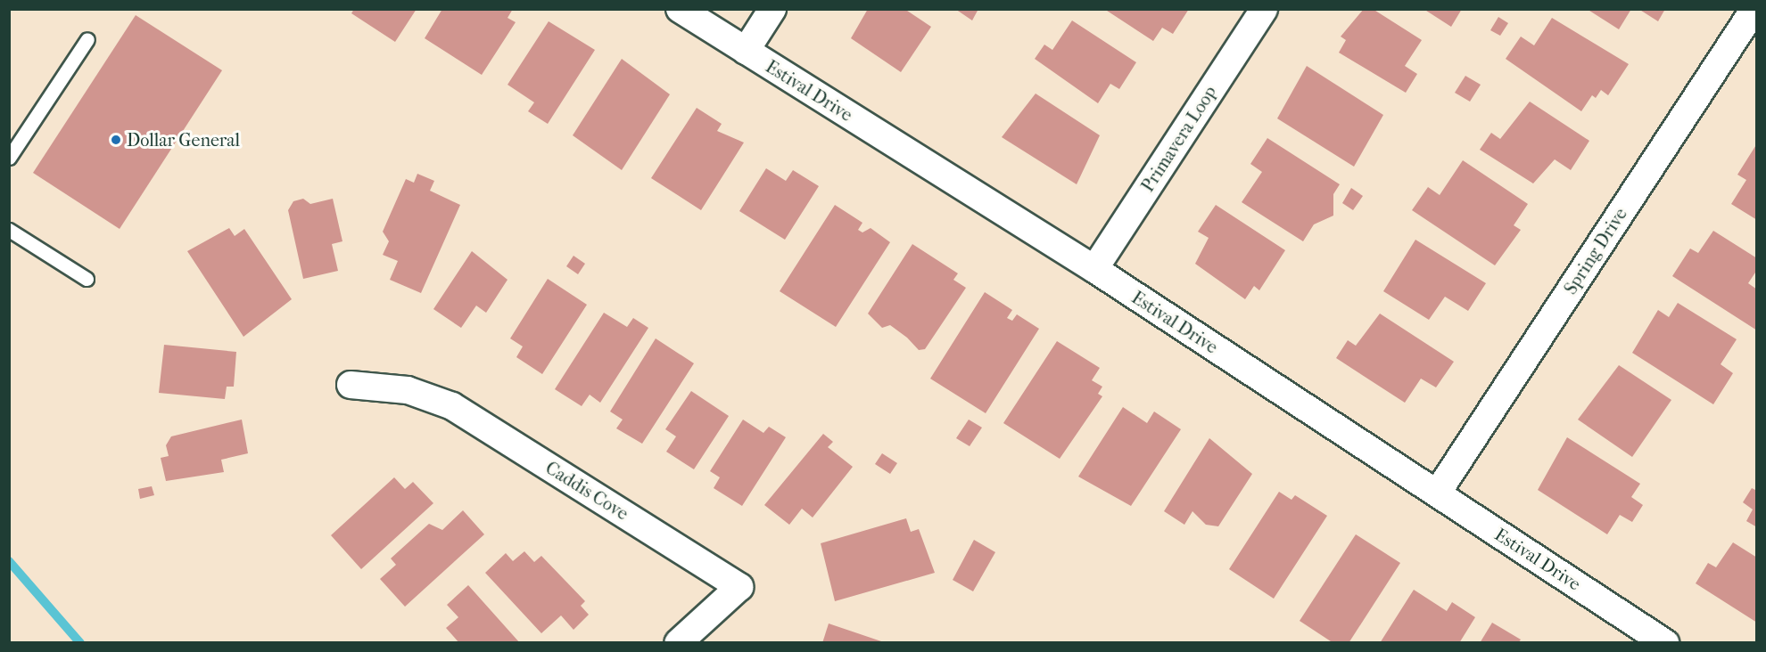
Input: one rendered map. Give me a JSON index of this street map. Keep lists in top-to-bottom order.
{
  "streets": {
    "street": [
      "Estival Drive",
      "Primavera Loop",
      "Spring Drive",
      "Caddis Cove"
    ]
  },
  "crossings": [
    ["Estival Drive", "Primavera Loop"],
    ["Estival Drive", "Spring Drive"]
  ],
  "places": ["Dollar General"]
}
